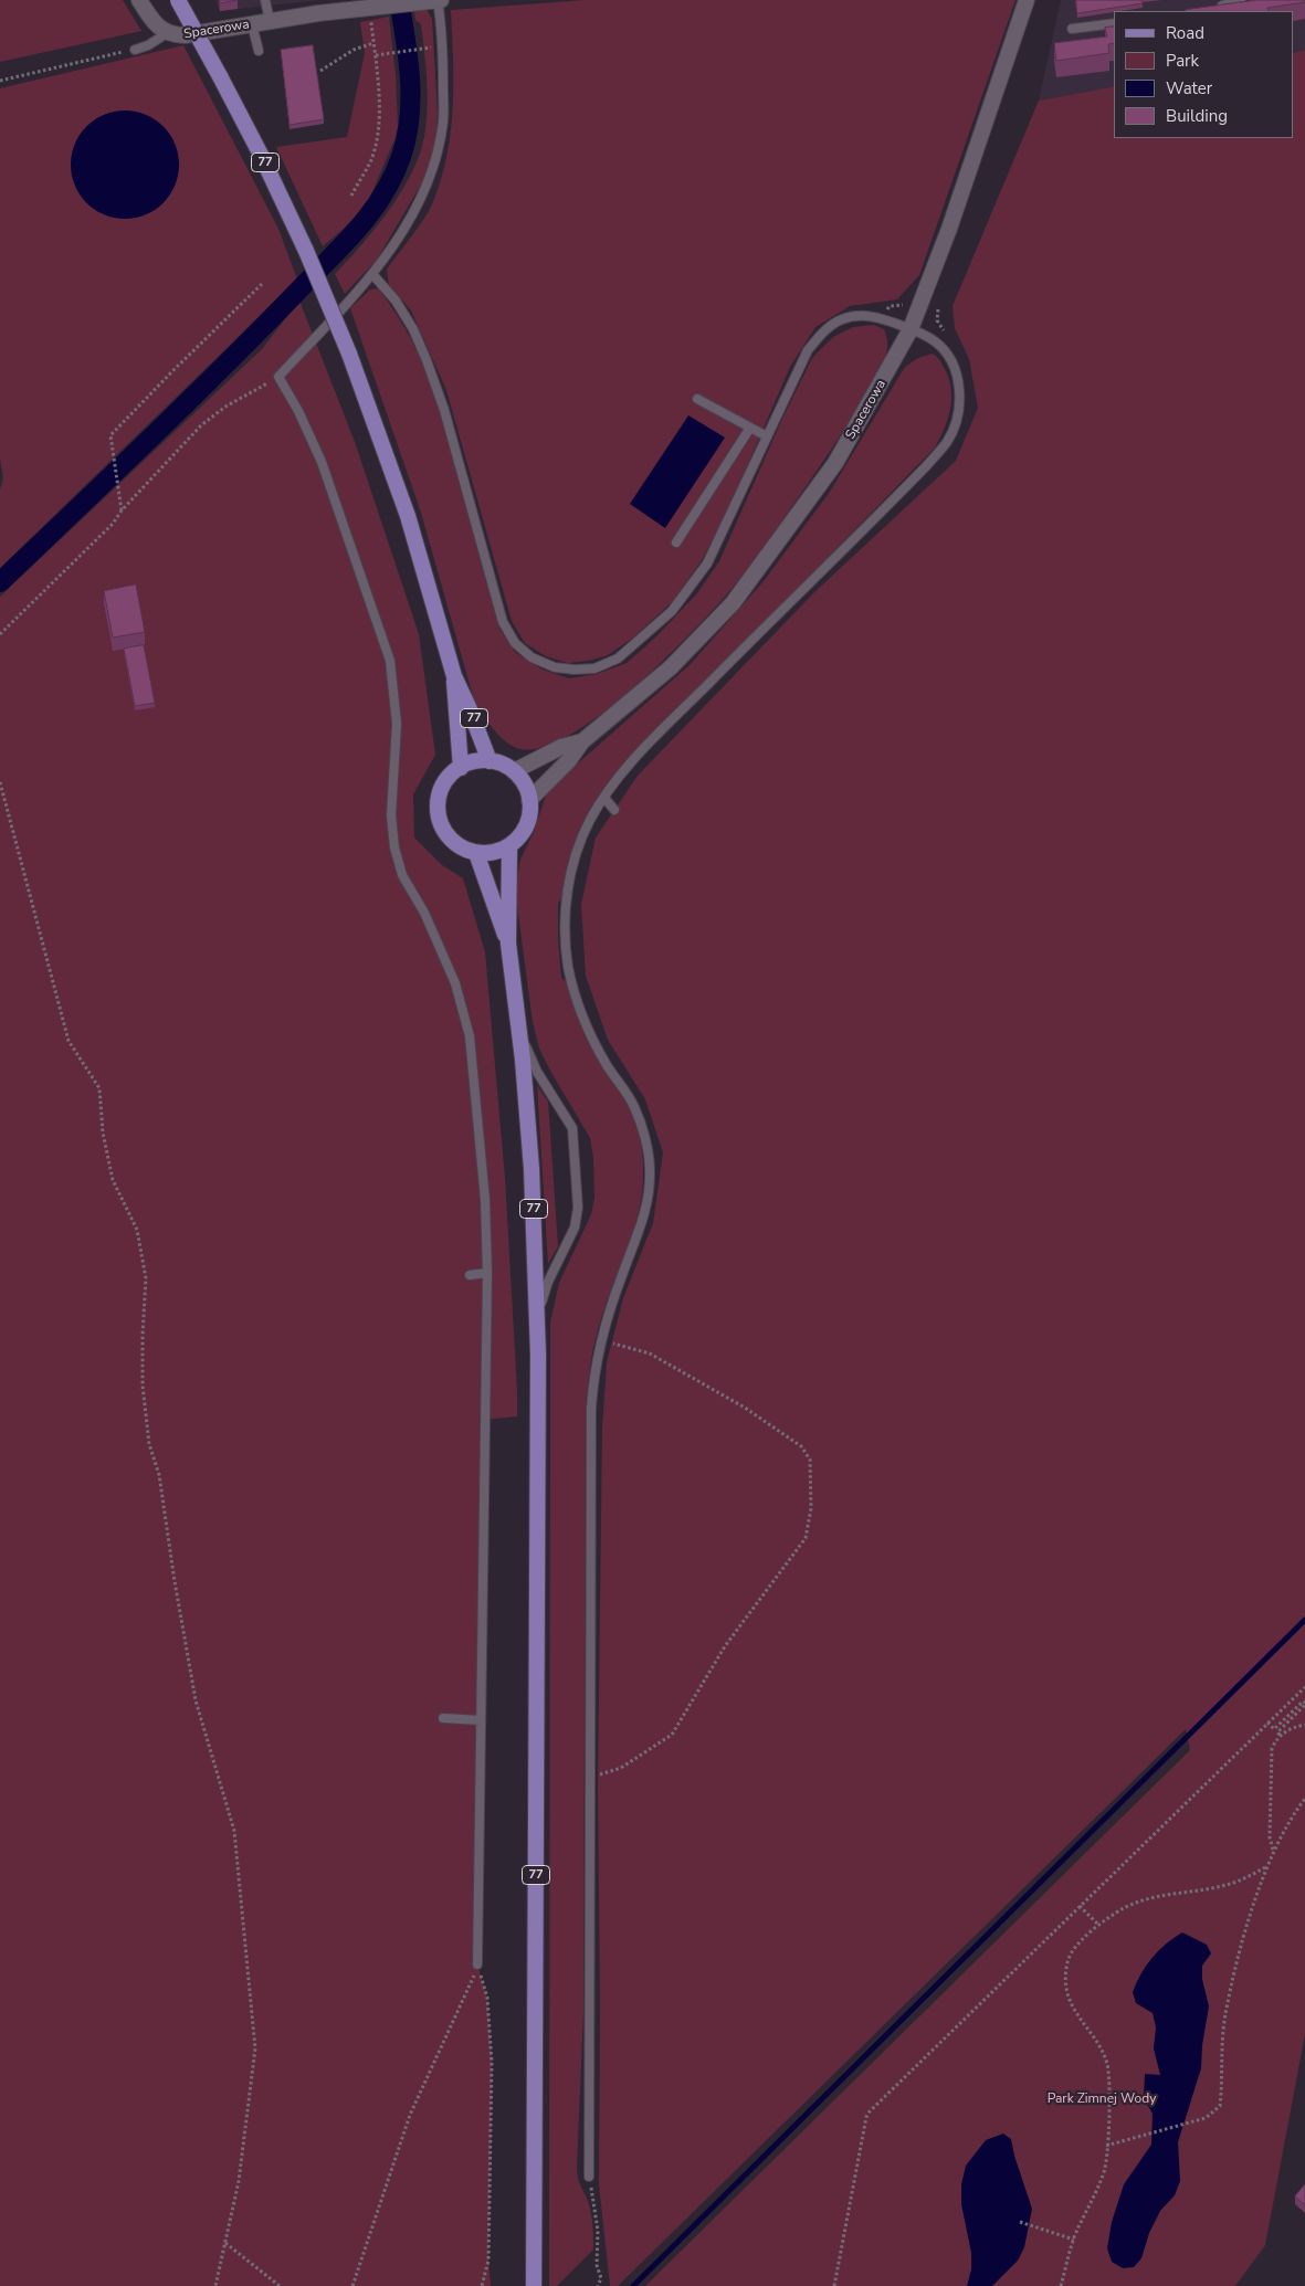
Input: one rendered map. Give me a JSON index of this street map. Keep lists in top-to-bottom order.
{
  "streets": {
    "main road": ["77"],
    "street": ["Spacerowa"]
  },
  "crossings": [
    ["Spacerowa", "77"]
  ],
  "parks": ["Park Zimnej Wody"],
  "legend": [
    "Road",
    "Park",
    "Water",
    "Building"
  ]
}
